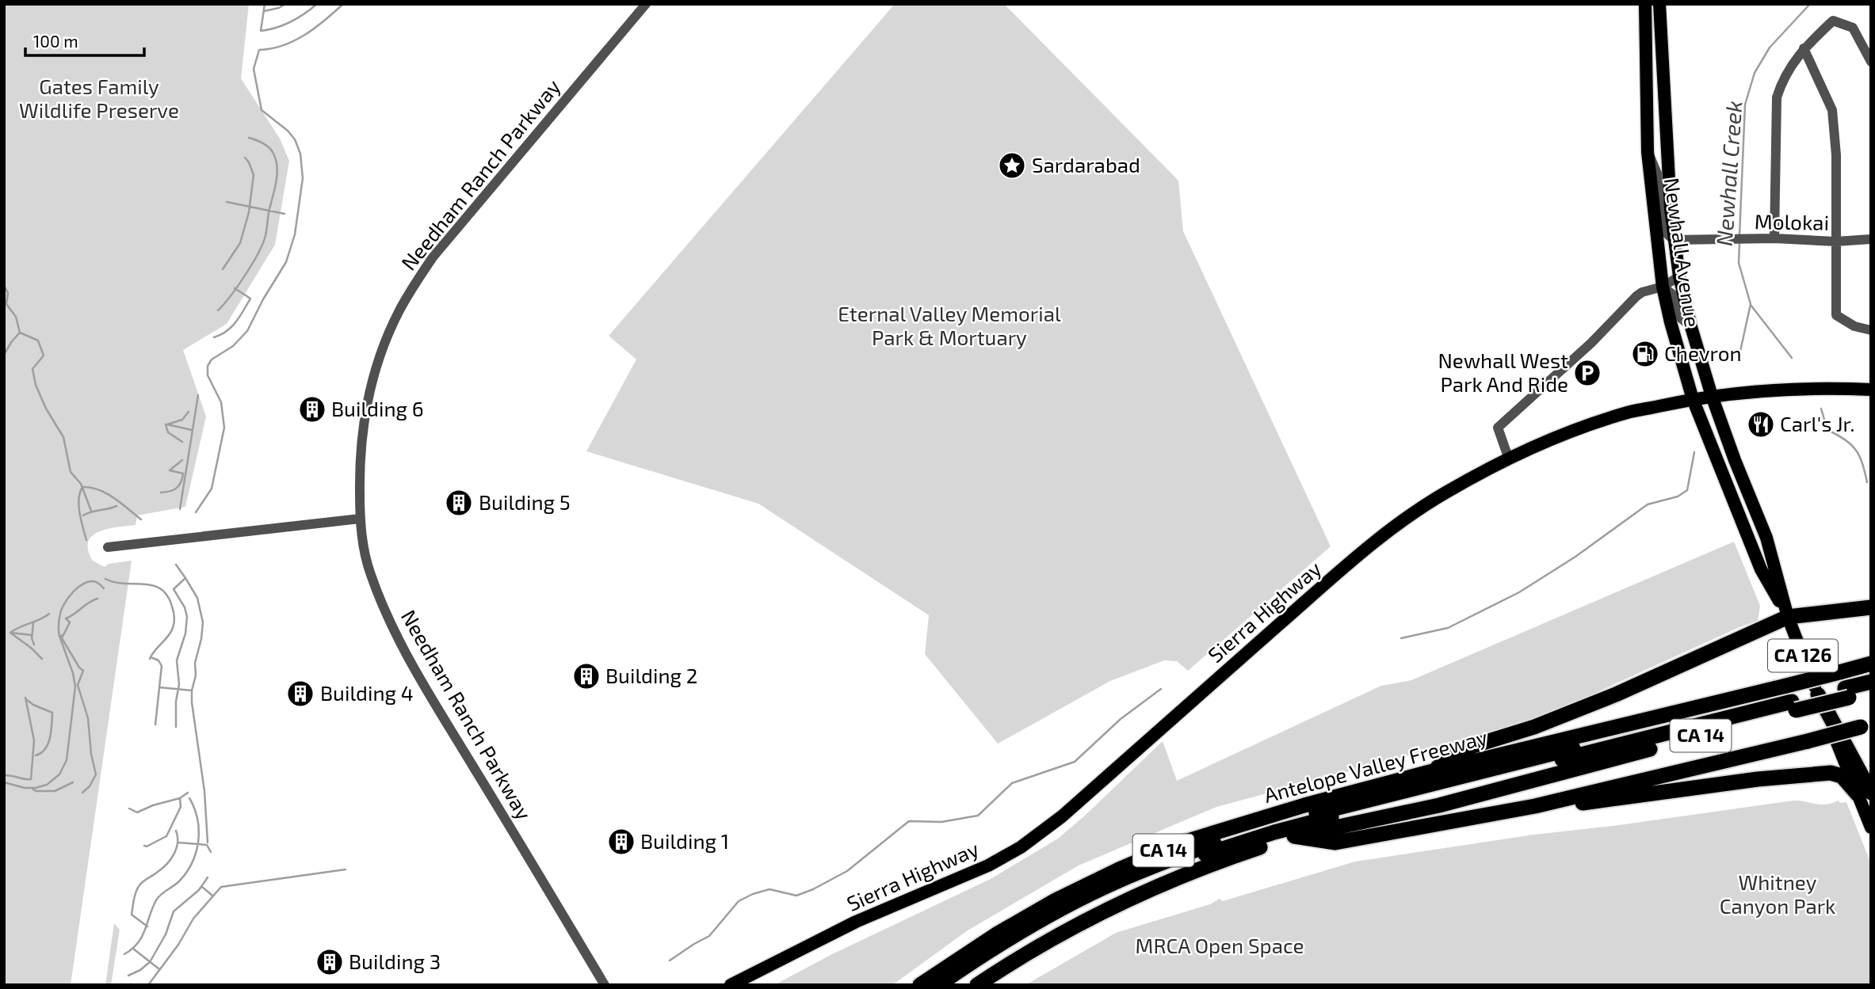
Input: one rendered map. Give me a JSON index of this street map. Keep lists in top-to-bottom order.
{
  "streets": {
    "highway": ["CA 14", "Antelope Valley Freeway"],
    "main road": ["Newhall Avenue", "Sierra Highway", "CA 126"],
    "street": ["Needham Ranch Parkway", "Molokai"]
  },
  "crossings": [
    ["Molokai", "Newhall Avenue"],
    ["Newhall Avenue", "Sierra Highway"]
  ],
  "water": ["Newhall Creek"],
  "parks": [
    "Gates Family Wildlife Preserve",
    "Eternal Valley Memorial Park & Mortuary",
    "Whitney Canyon Park",
    "MRCA Open Space"
  ],
  "places": {
    "place": ["Sardarabad"],
    "fuel station": ["Chevron"],
    "parking": ["Newhall West Park And Ride"],
    "building": [
      "Building 6",
      "Building 5",
      "Building 2",
      "Building 4",
      "Building 1",
      "Building 3"
    ],
    "restaurant": ["Carl's Jr."]
  },
  "scale_bar": "100 m"
}
